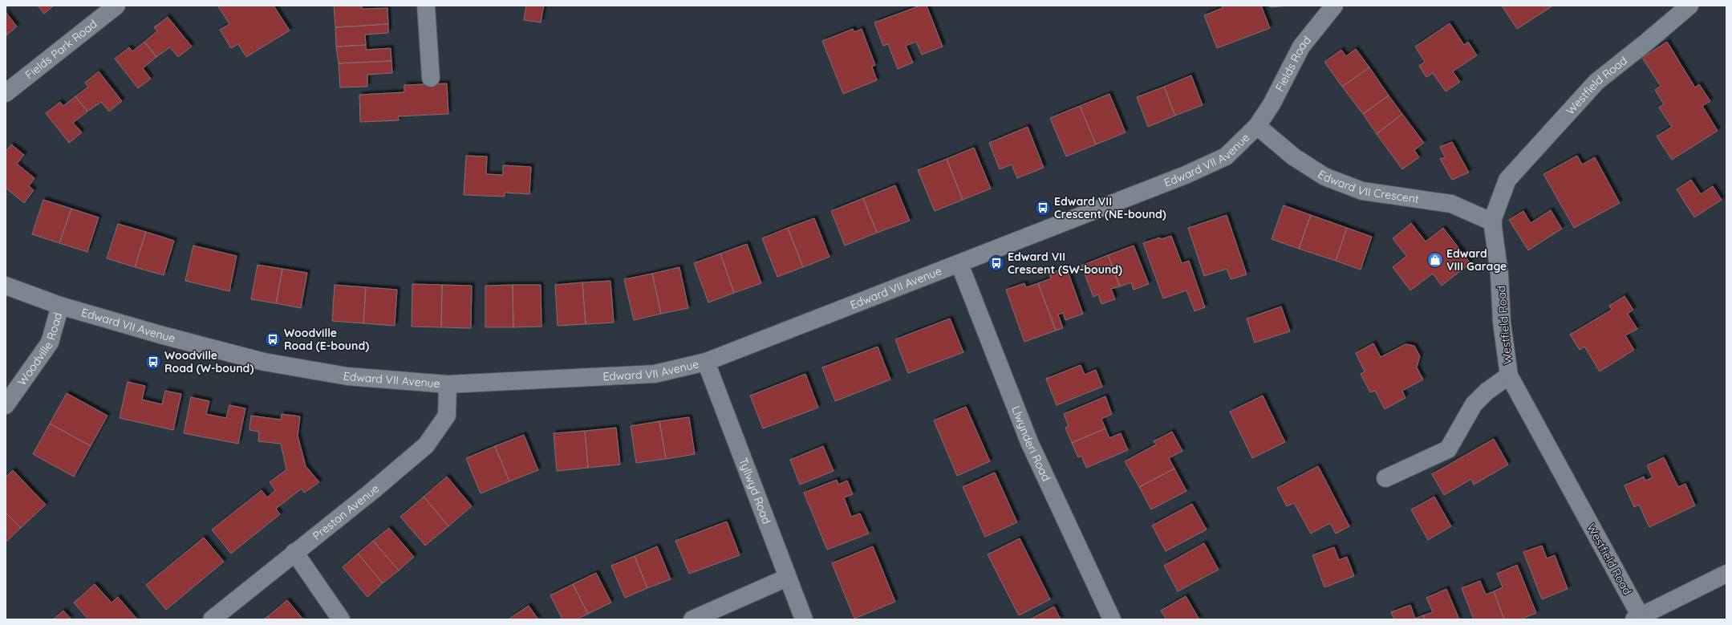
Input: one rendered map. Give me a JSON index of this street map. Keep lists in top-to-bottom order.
{
  "streets": {
    "street": [
      "Fields Park Road",
      "Fields Road",
      "Westfield Road",
      "Edward VII Avenue",
      "Edward VII Crescent",
      "Woodville Road",
      "Llwynderi Road",
      "Tyllwyd Road",
      "Preston Avenue"
    ]
  },
  "crossings": [
    ["Fields Road", "Edward VII Avenue"],
    ["Fields Road", "Edward VII Crescent"],
    ["Westfield Road", "Edward VII Crescent"],
    ["Edward VII Avenue", "Edward VII Crescent"],
    ["Edward VII Avenue", "Woodville Road"],
    ["Edward VII Avenue", "Llwynderi Road"],
    ["Edward VII Avenue", "Tyllwyd Road"],
    ["Edward VII Avenue", "Preston Avenue"]
  ],
  "places": {
    "bus stop": [
      "Edward VII Crescent (NE-bound)",
      "Edward VII Crescent (SW-bound)",
      "Woodville Road (E-bound)",
      "Woodville Road (W-bound)"
    ],
    "shop": ["Edward VIII Garage"]
  }
}
